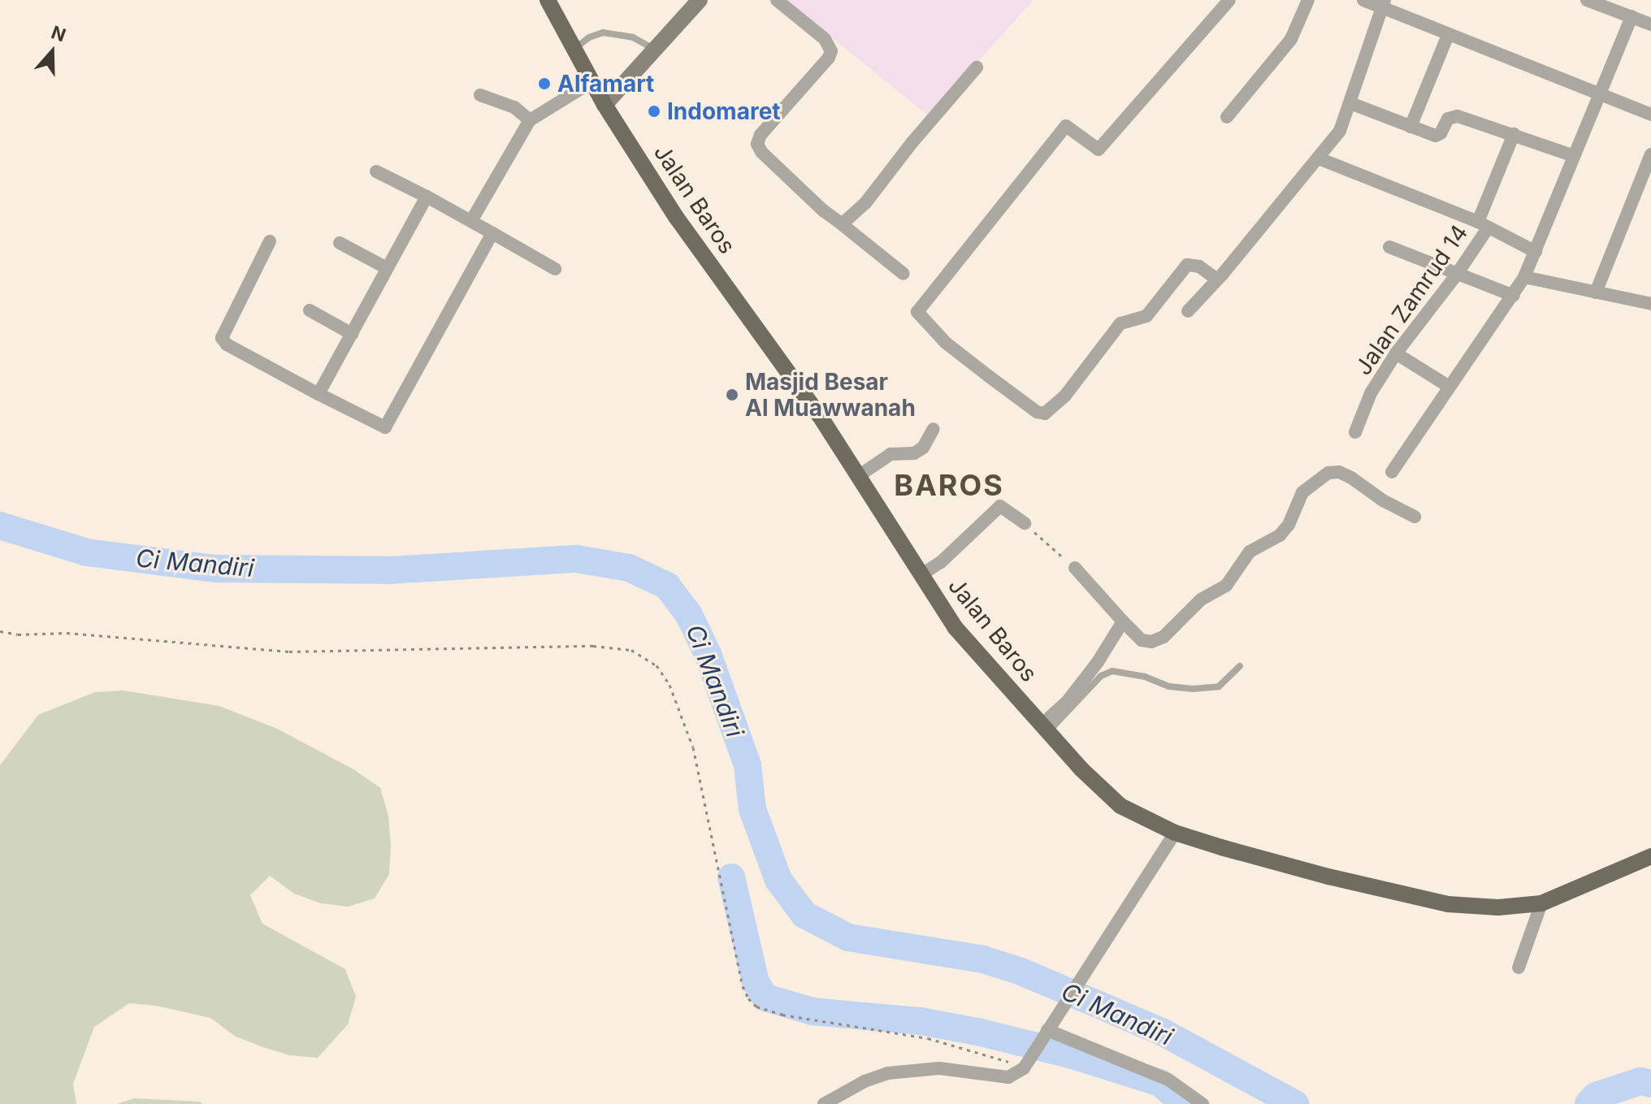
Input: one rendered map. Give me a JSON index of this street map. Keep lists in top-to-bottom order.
{
  "streets": {
    "main road": ["Jalan Baros"],
    "street": ["Jalan Zamrud 14"]
  },
  "districts": ["BAROS"],
  "water": ["Ci Mandiri"],
  "places": ["Alfamart", "Indomaret", "Masjid Besar Al Muawwanah"],
  "north": "top"
}
